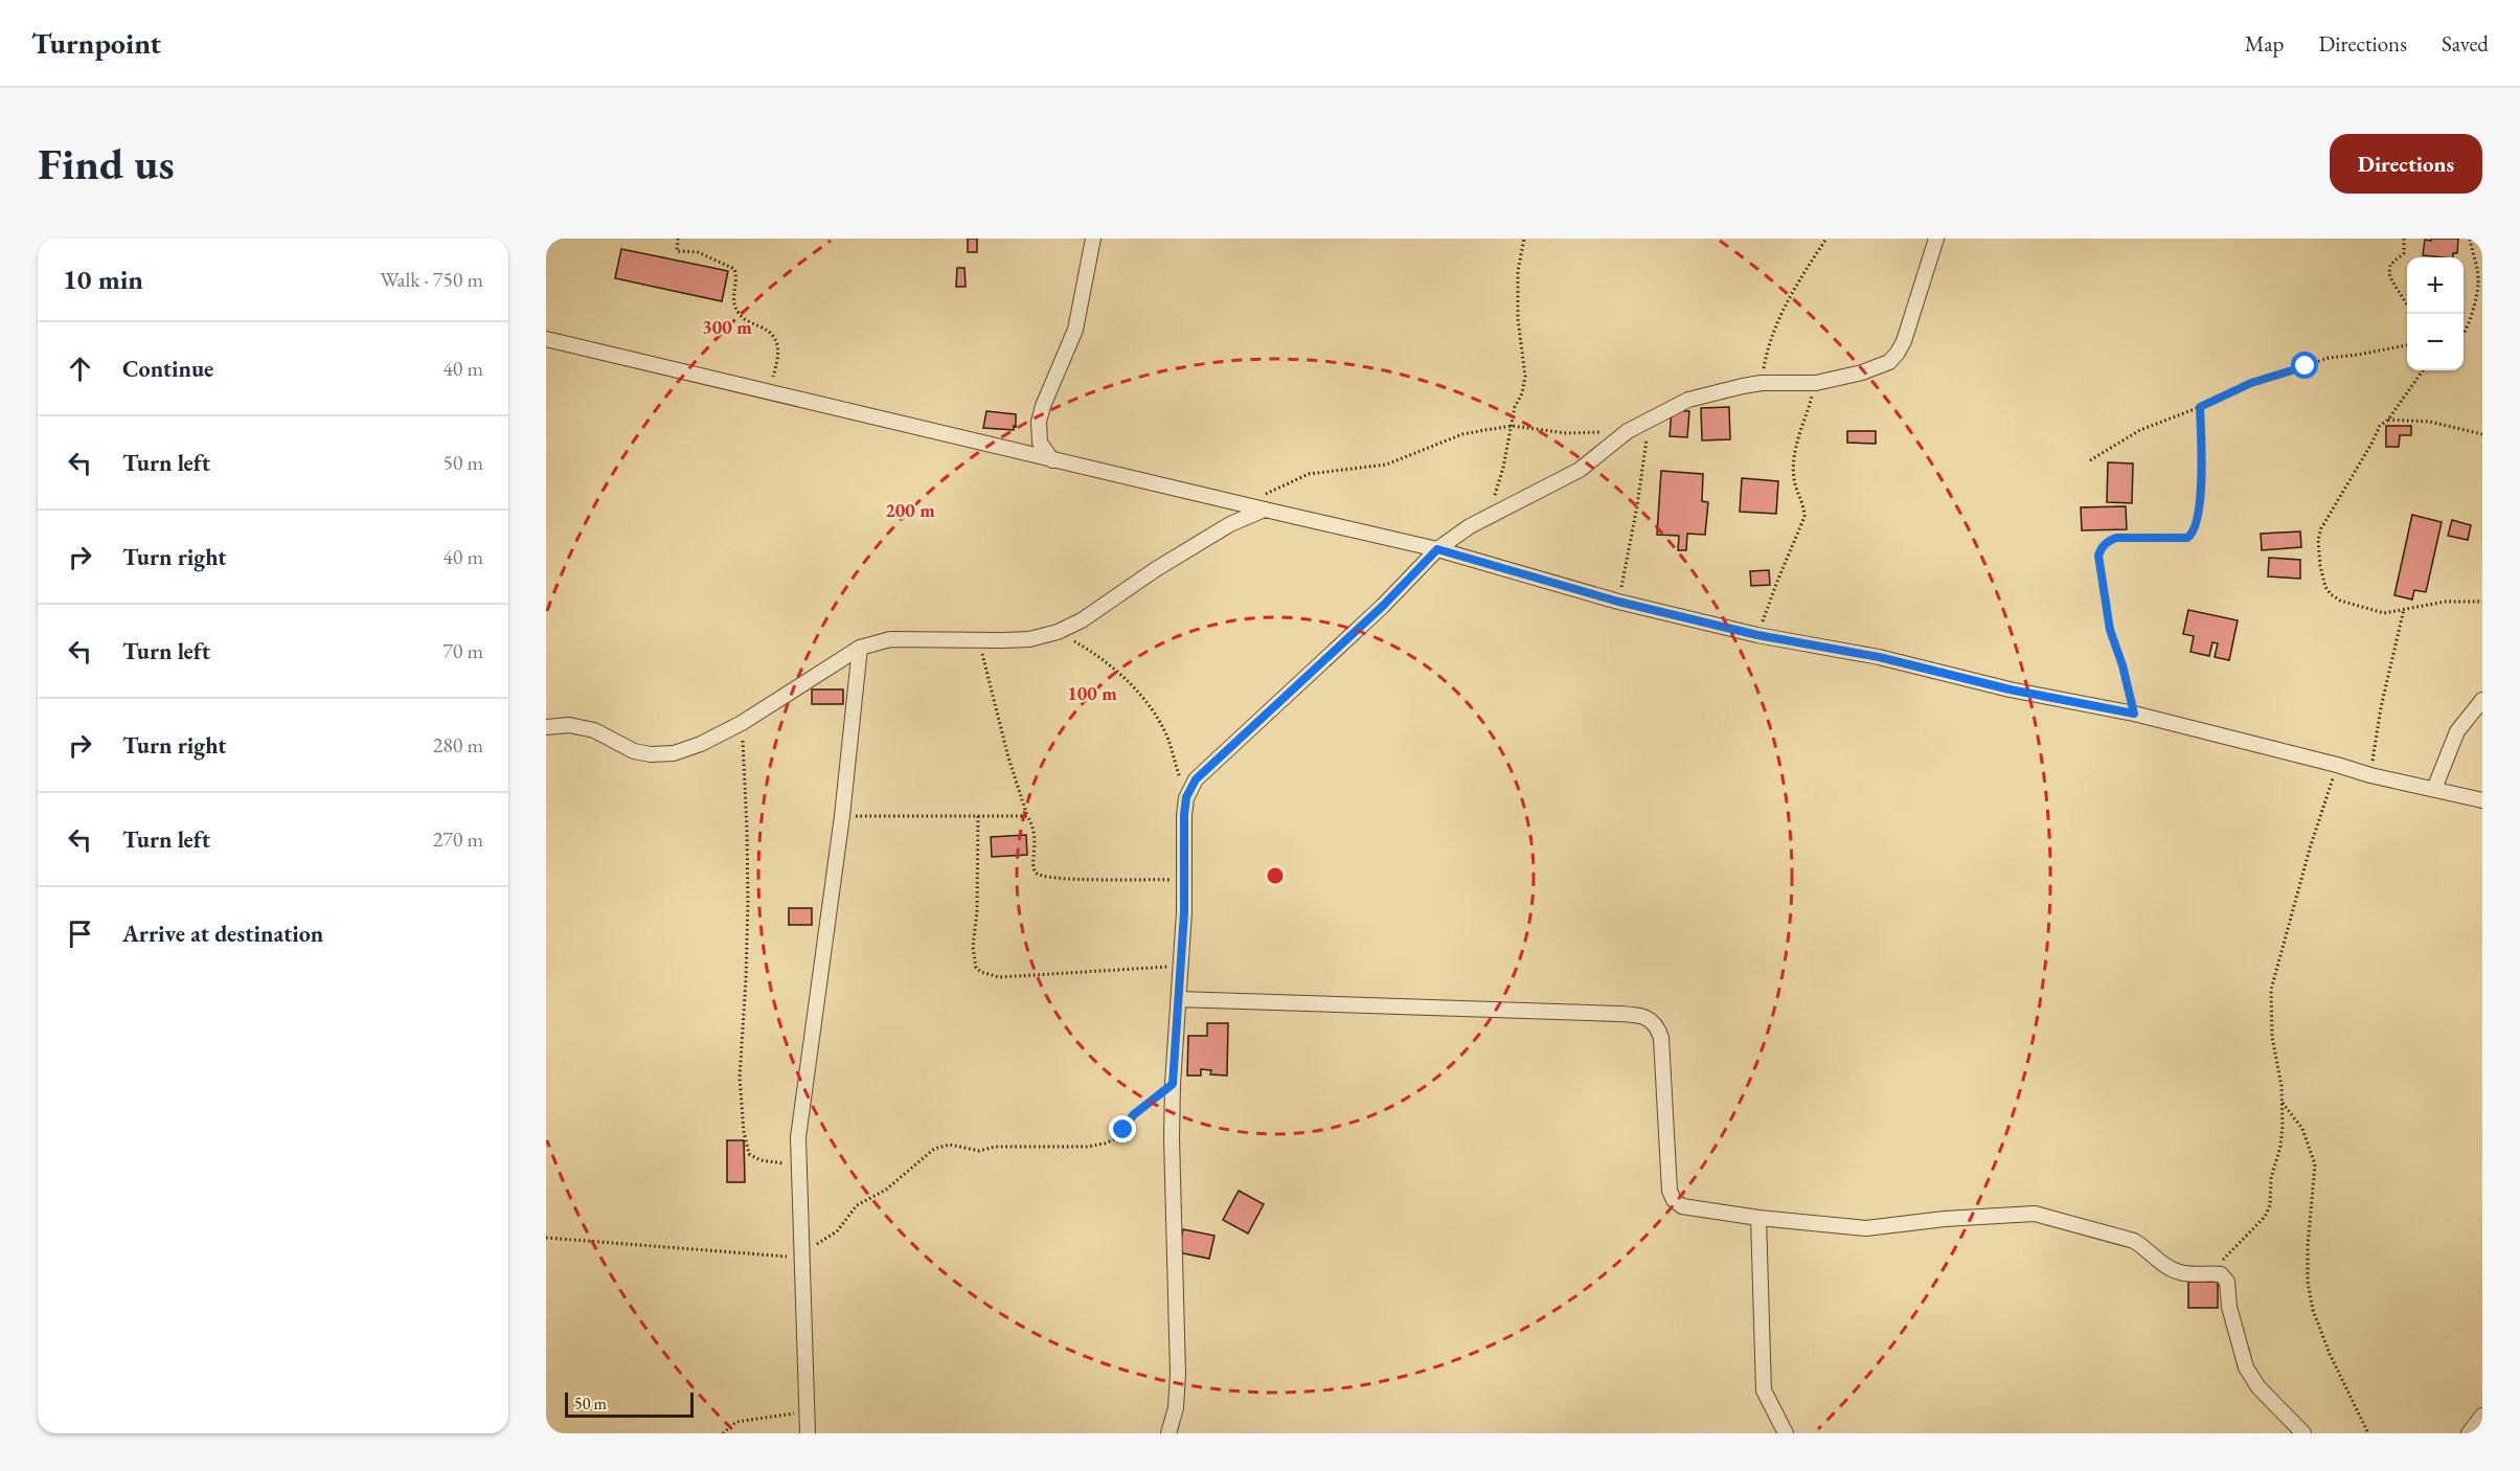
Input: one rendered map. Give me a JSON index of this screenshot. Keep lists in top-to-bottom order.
{
  "scale_bar": "50 m",
  "page": {
    "header": "Turnpoint",
    "nav": ["Map", "Directions", "Saved"],
    "buttons": "Directions",
    "title": "Find us",
    "heading": ["10 min", "Walk · 750 m"],
    "map_buttons": ["+", "−"],
    "list": [
      ["Continue", "40 m"],
      ["Turn left", "50 m"],
      ["Turn right", "40 m"],
      ["Turn left", "70 m"],
      ["Turn right", "280 m"],
      ["Turn left", "270 m"],
      "Arrive at destination"
    ],
    "scale": "50 m"
  },
  "rings": ["300 m", "200 m", "100 m"]
}
